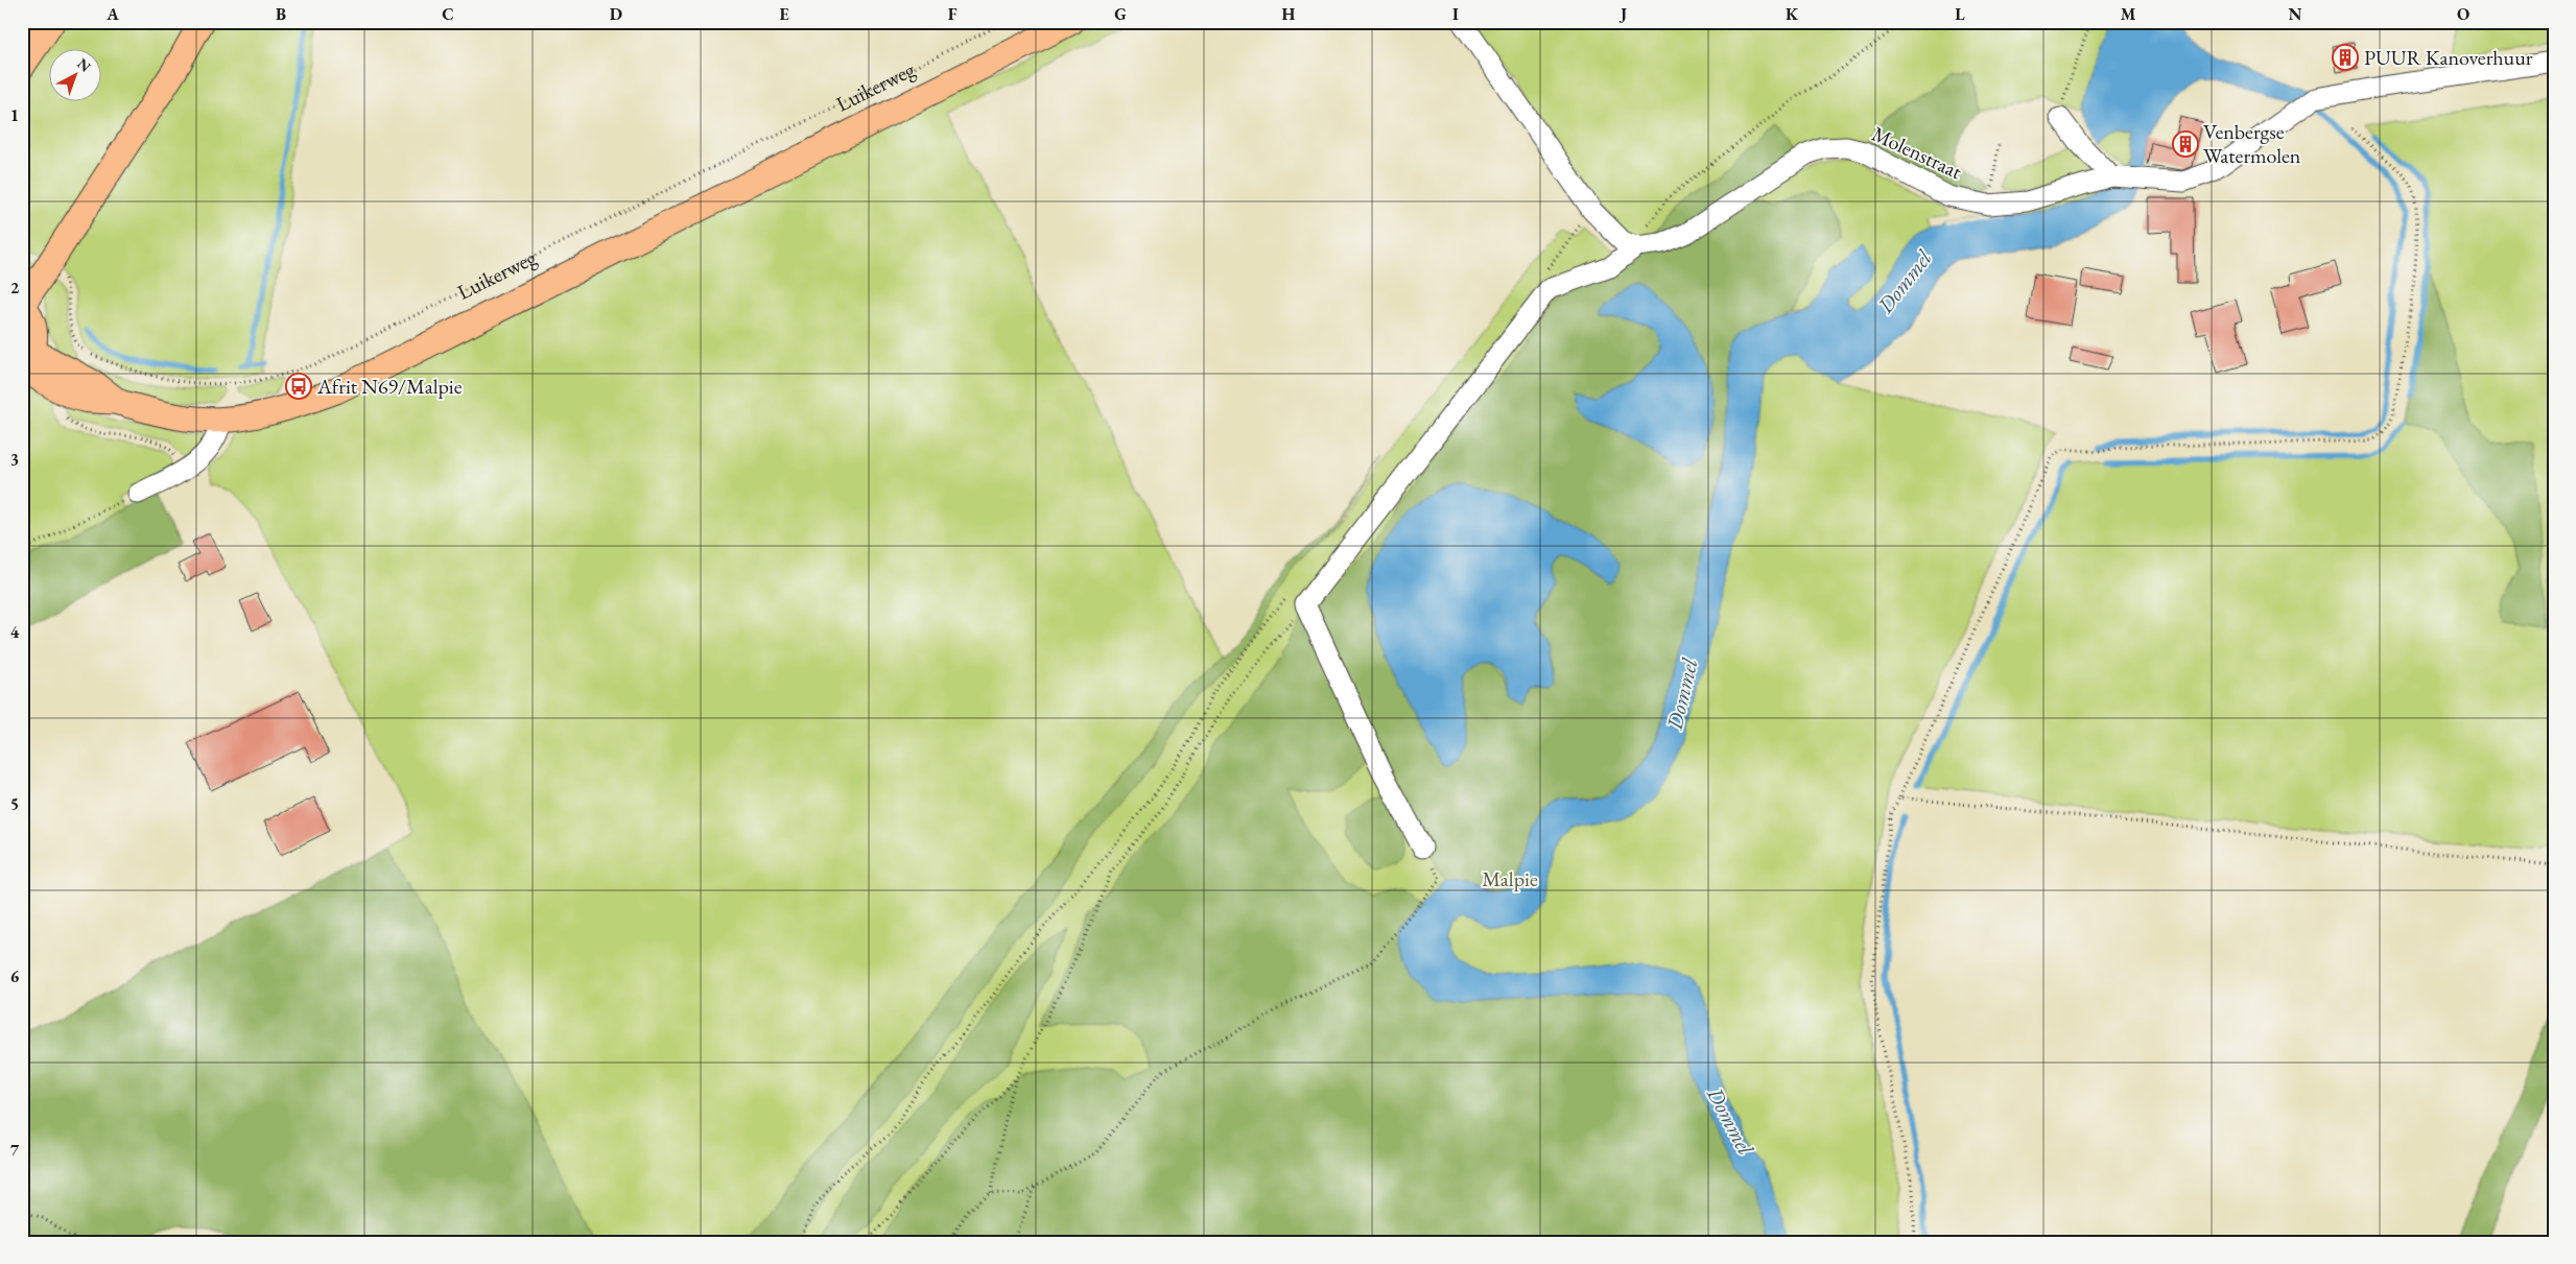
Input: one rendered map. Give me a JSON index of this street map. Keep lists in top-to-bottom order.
{
  "streets": {
    "main road": ["Luikerweg"],
    "street": ["Molenstraat"]
  },
  "water": ["Dommel"],
  "parks": ["Malpie"],
  "places": {
    "building": ["PUUR Kanoverhuur", "Venbergse Watermolen"],
    "bus stop": ["Afrit N69/Malpie"]
  },
  "north": "top right",
  "grid": {
    "columns": [
      "A",
      "B",
      "C",
      "D",
      "E",
      "F",
      "G",
      "H",
      "I",
      "J",
      "K",
      "L",
      "M",
      "N",
      "O"
    ],
    "rows": [
      "1",
      "2",
      "3",
      "4",
      "5",
      "6",
      "7"
    ]
  }
}
